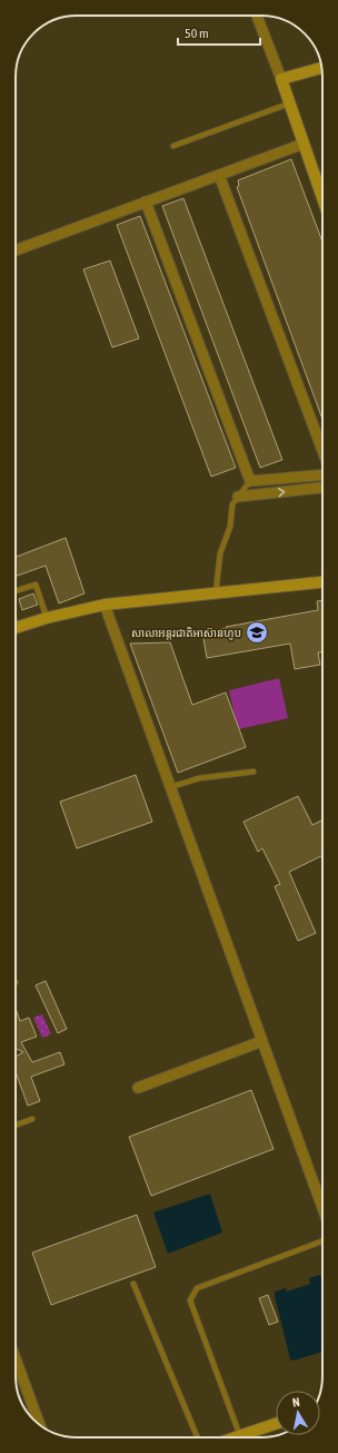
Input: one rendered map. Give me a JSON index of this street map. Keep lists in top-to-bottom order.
{
  "places": {
    "school or university": ["សាលាអន្ដរជាតិអាស៊ានហូប"]
  },
  "scale_bar": "50 m",
  "north": "top"
}
